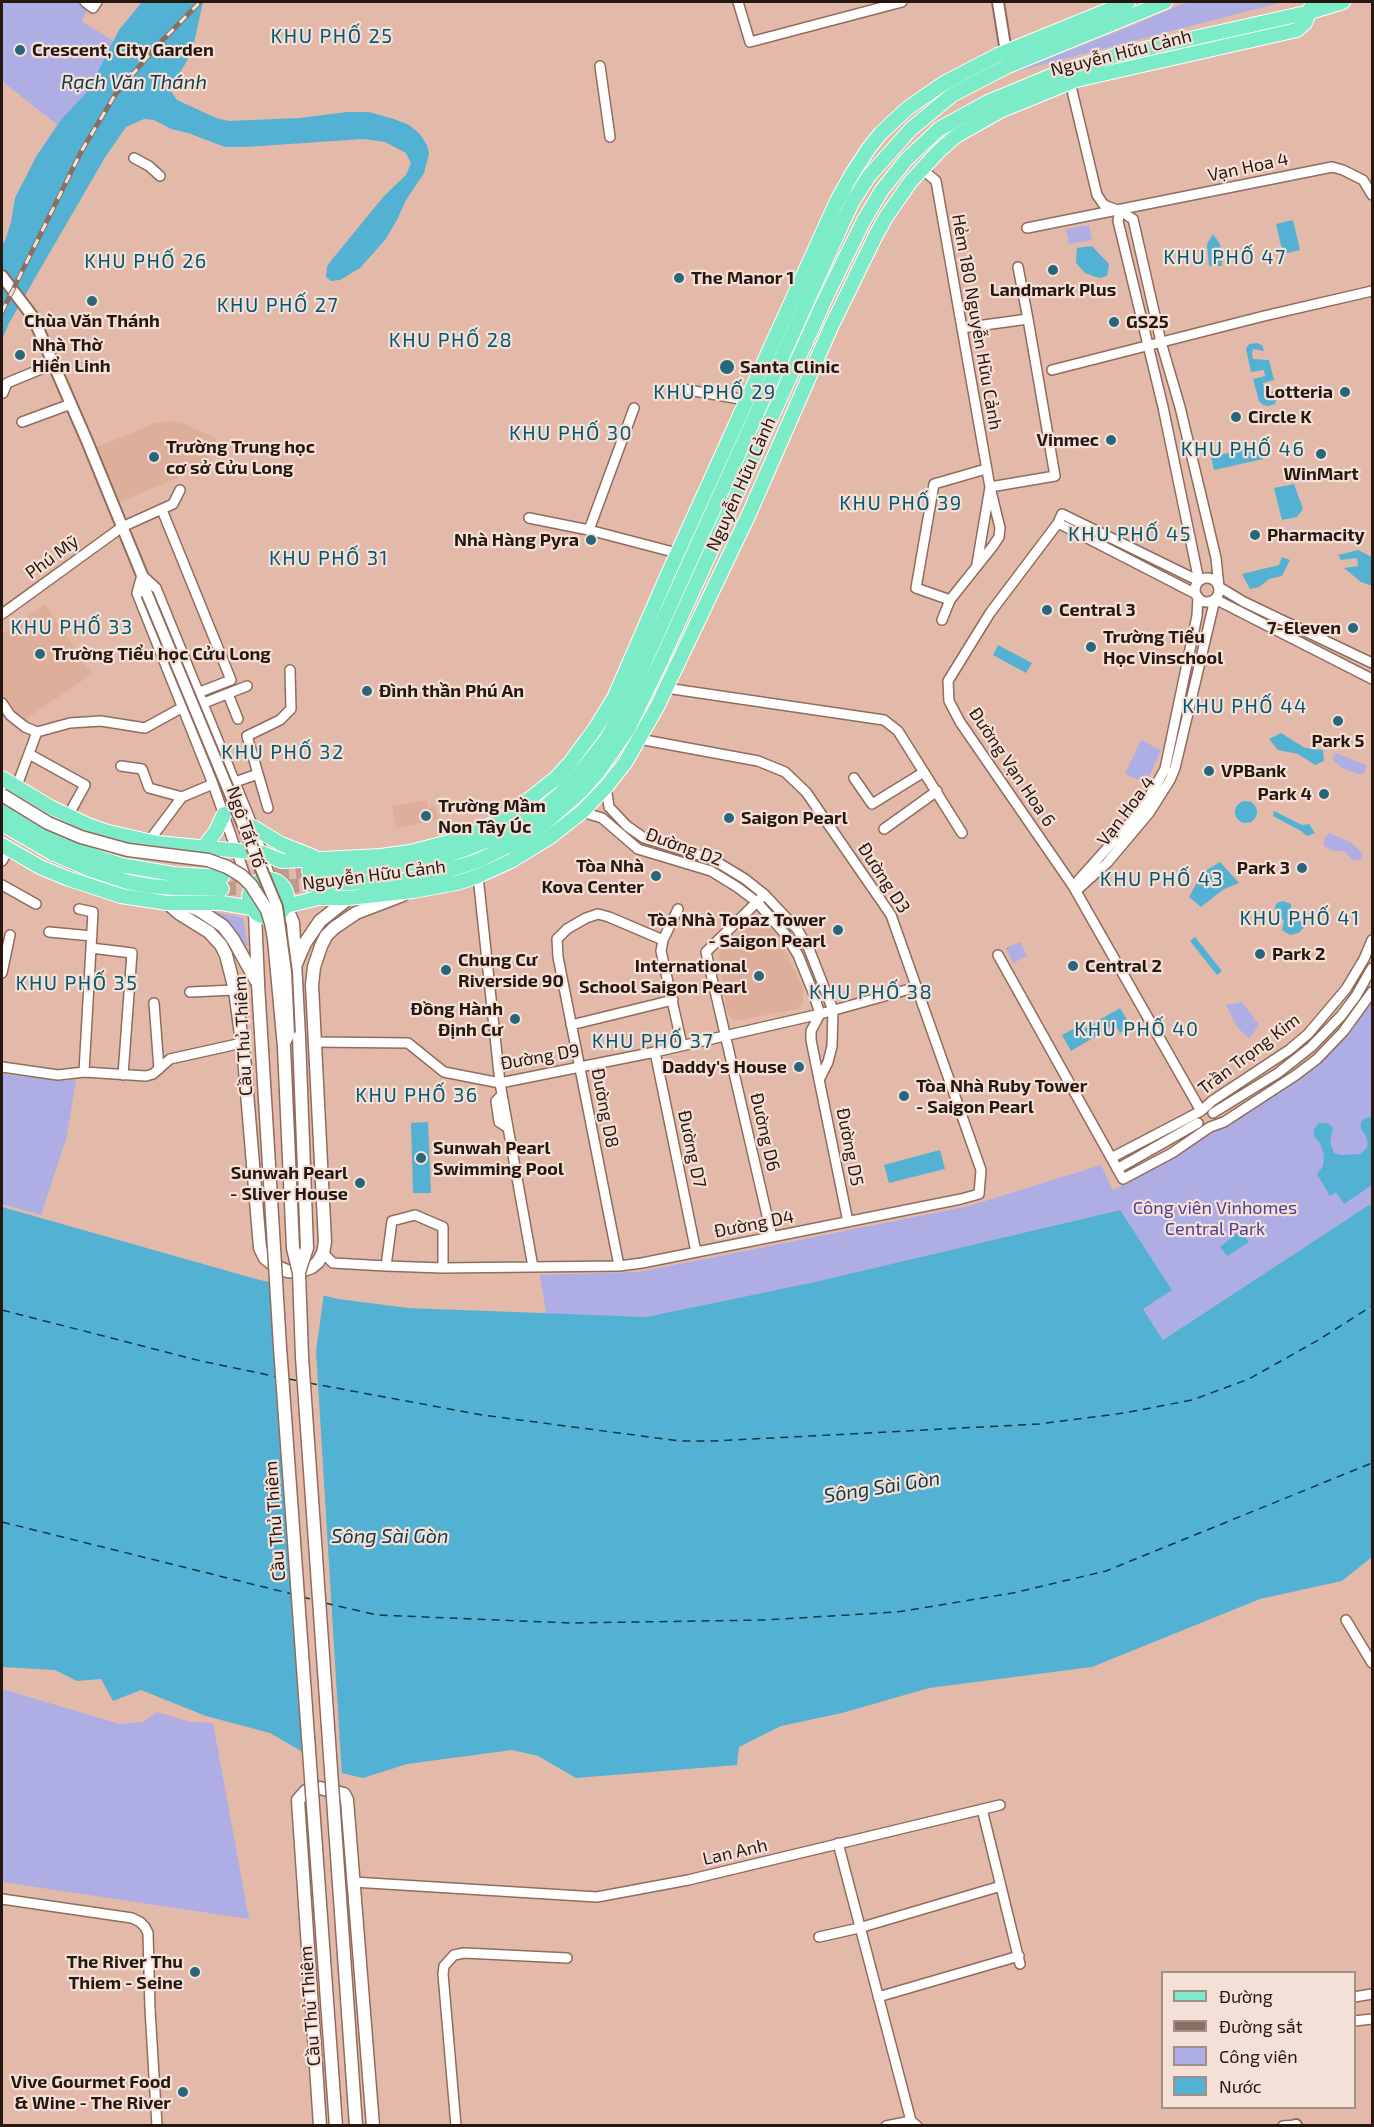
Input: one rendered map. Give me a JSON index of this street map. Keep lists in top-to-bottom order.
{
  "streets": {
    "main road": ["Nguyễn Hữu Cảnh", "Cầu Thủ Thiêm"],
    "street": [
      "Vạn Hoa 4",
      "Hẻm 180 Nguyễn Hữu Cảnh",
      "Phú Mỹ",
      "Đường Vạn Hoa 6",
      "Ngô Tất Tố",
      "Đường D2",
      "Đường D3",
      "Trần Trọng Kim",
      "Đường D9",
      "Đường D8",
      "Đường D6",
      "Đường D5",
      "Đường D7",
      "Đường D4",
      "Lan Anh"
    ]
  },
  "crossings": [
    ["Nguyễn Hữu Cảnh", "Hẻm 180 Nguyễn Hữu Cảnh"],
    ["Nguyễn Hữu Cảnh", "Ngô Tất Tố"],
    ["Nguyễn Hữu Cảnh", "Đường D2"],
    ["Nguyễn Hữu Cảnh", "Đường D3"],
    ["Nguyễn Hữu Cảnh", "Cầu Thủ Thiêm"],
    ["Vạn Hoa 4", "Đường Vạn Hoa 6"],
    ["Phú Mỹ", "Ngô Tất Tố"],
    ["Đường Vạn Hoa 6", "Trần Trọng Kim"],
    ["Ngô Tất Tố", "Cầu Thủ Thiêm"],
    ["Đường D2", "Đường D9"],
    ["Đường D2", "Đường D6"],
    ["Đường D2", "Đường D5"],
    ["Đường D3", "Đường D9"],
    ["Đường D3", "Đường D4"],
    ["Đường D9", "Đường D8"],
    ["Đường D9", "Đường D6"],
    ["Đường D9", "Đường D5"],
    ["Đường D9", "Đường D7"],
    ["Đường D8", "Đường D4"],
    ["Đường D6", "Đường D4"],
    ["Đường D5", "Đường D4"],
    ["Đường D7", "Đường D4"]
  ],
  "districts": [
    "KHU PHỐ 25",
    "KHU PHỐ 47",
    "KHU PHỐ 26",
    "KHU PHỐ 27",
    "KHU PHỐ 28",
    "KHU PHỐ 29",
    "KHU PHỐ 30",
    "KHU PHỐ 46",
    "KHU PHỐ 39",
    "KHU PHỐ 45",
    "KHU PHỐ 31",
    "KHU PHỐ 33",
    "KHU PHỐ 44",
    "KHU PHỐ 32",
    "KHU PHỐ 43",
    "KHU PHỐ 41",
    "KHU PHỐ 35",
    "KHU PHỐ 38",
    "KHU PHỐ 40",
    "KHU PHỐ 37",
    "KHU PHỐ 36"
  ],
  "water": ["Rạch Văn Thánh", "Sông Sài Gòn"],
  "parks": ["Công viên Vinhomes Central Park"],
  "places": [
    "Crescent, City Garden",
    "Landmark Plus",
    "The Manor 1",
    "Chùa Văn Thánh",
    "GS25",
    "Nhà Thờ Hiển Linh",
    "Santa Clinic",
    "Lotteria",
    "Circle K",
    "Vinmec",
    "WinMart",
    "Trường Trung học cơ sở Cửu Long",
    "Pharmacity",
    "Nhà Hàng Pyra",
    "Central 3",
    "7-Eleven",
    "Trường Tiểu Học Vinschool",
    "Trường Tiểu học Cửu Long",
    "Đình thần Phú An",
    "Park 5",
    "VPBank",
    "Park 4",
    "Trường Mầm Non Tây Úc",
    "Saigon Pearl",
    "Park 3",
    "Tòa Nhà Kova Center",
    "Tòa Nhà Topaz Tower - Saigon Pearl",
    "Park 2",
    "Central 2",
    "Chung Cư Riverside 90",
    "International School Saigon Pearl",
    "Đồng Hành Định Cư",
    "Daddy's House",
    "Tòa Nhà Ruby Tower - Saigon Pearl",
    "Sunwah Pearl Swimming Pool",
    "Sunwah Pearl - Sliver House",
    "The River Thu Thiem - Seine",
    "Vive Gourmet Food & Wine - The River"
  ],
  "legend": [
    "Đường",
    "Đường sắt",
    "Công viên",
    "Nước"
  ]
}
